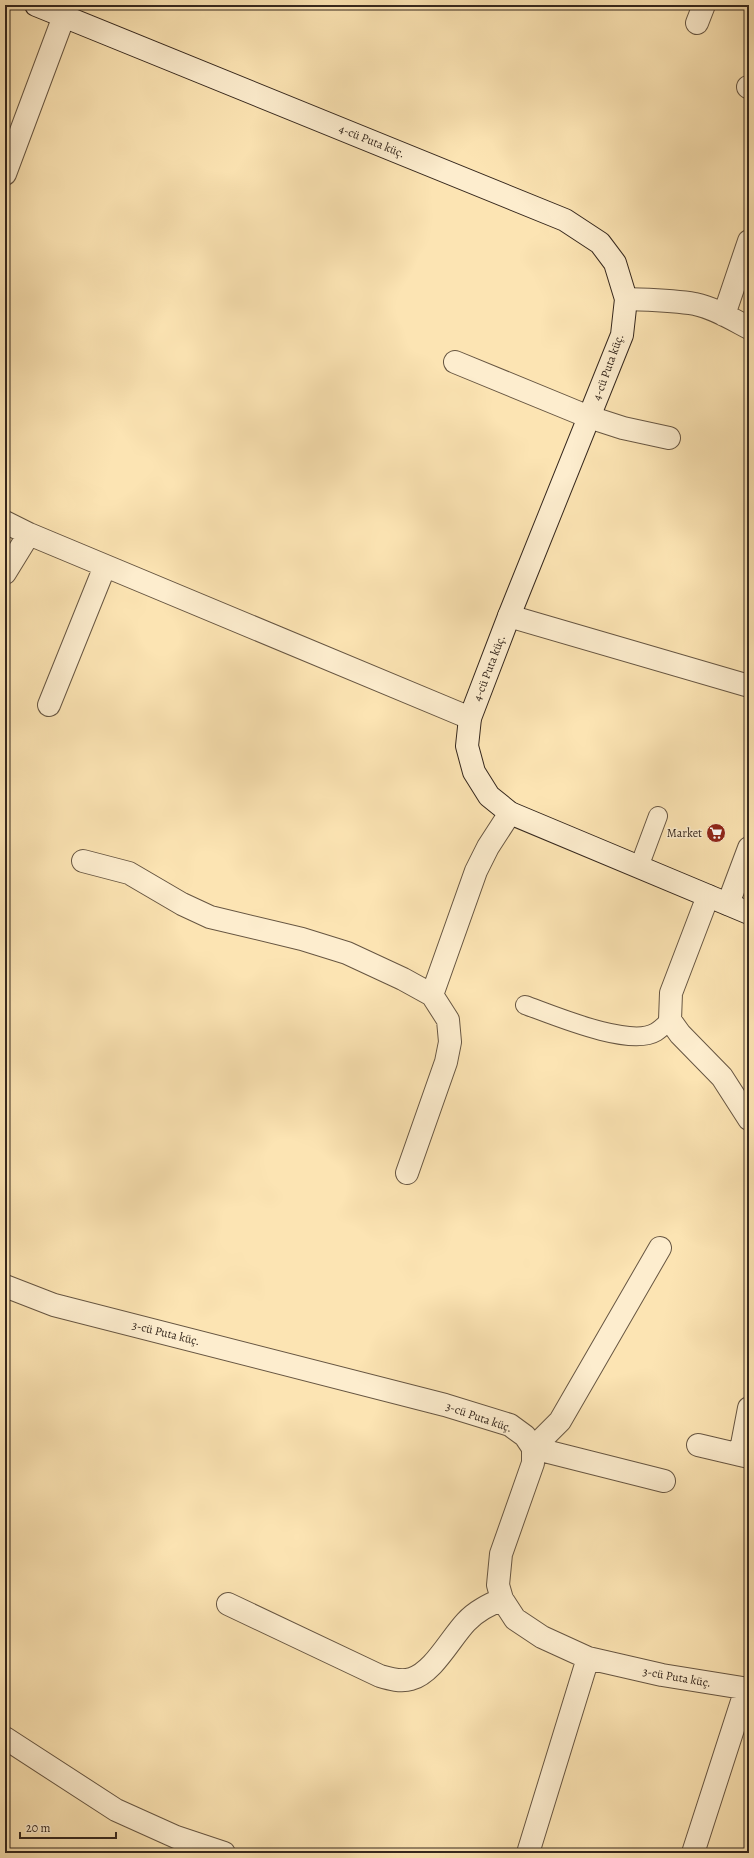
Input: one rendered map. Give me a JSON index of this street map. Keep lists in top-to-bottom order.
{
  "streets": {
    "street": ["4-cü Puta küç.", "3-cü Puta küç."]
  },
  "places": {
    "supermarket": ["Market"]
  },
  "scale_bar": "20 m"
}
